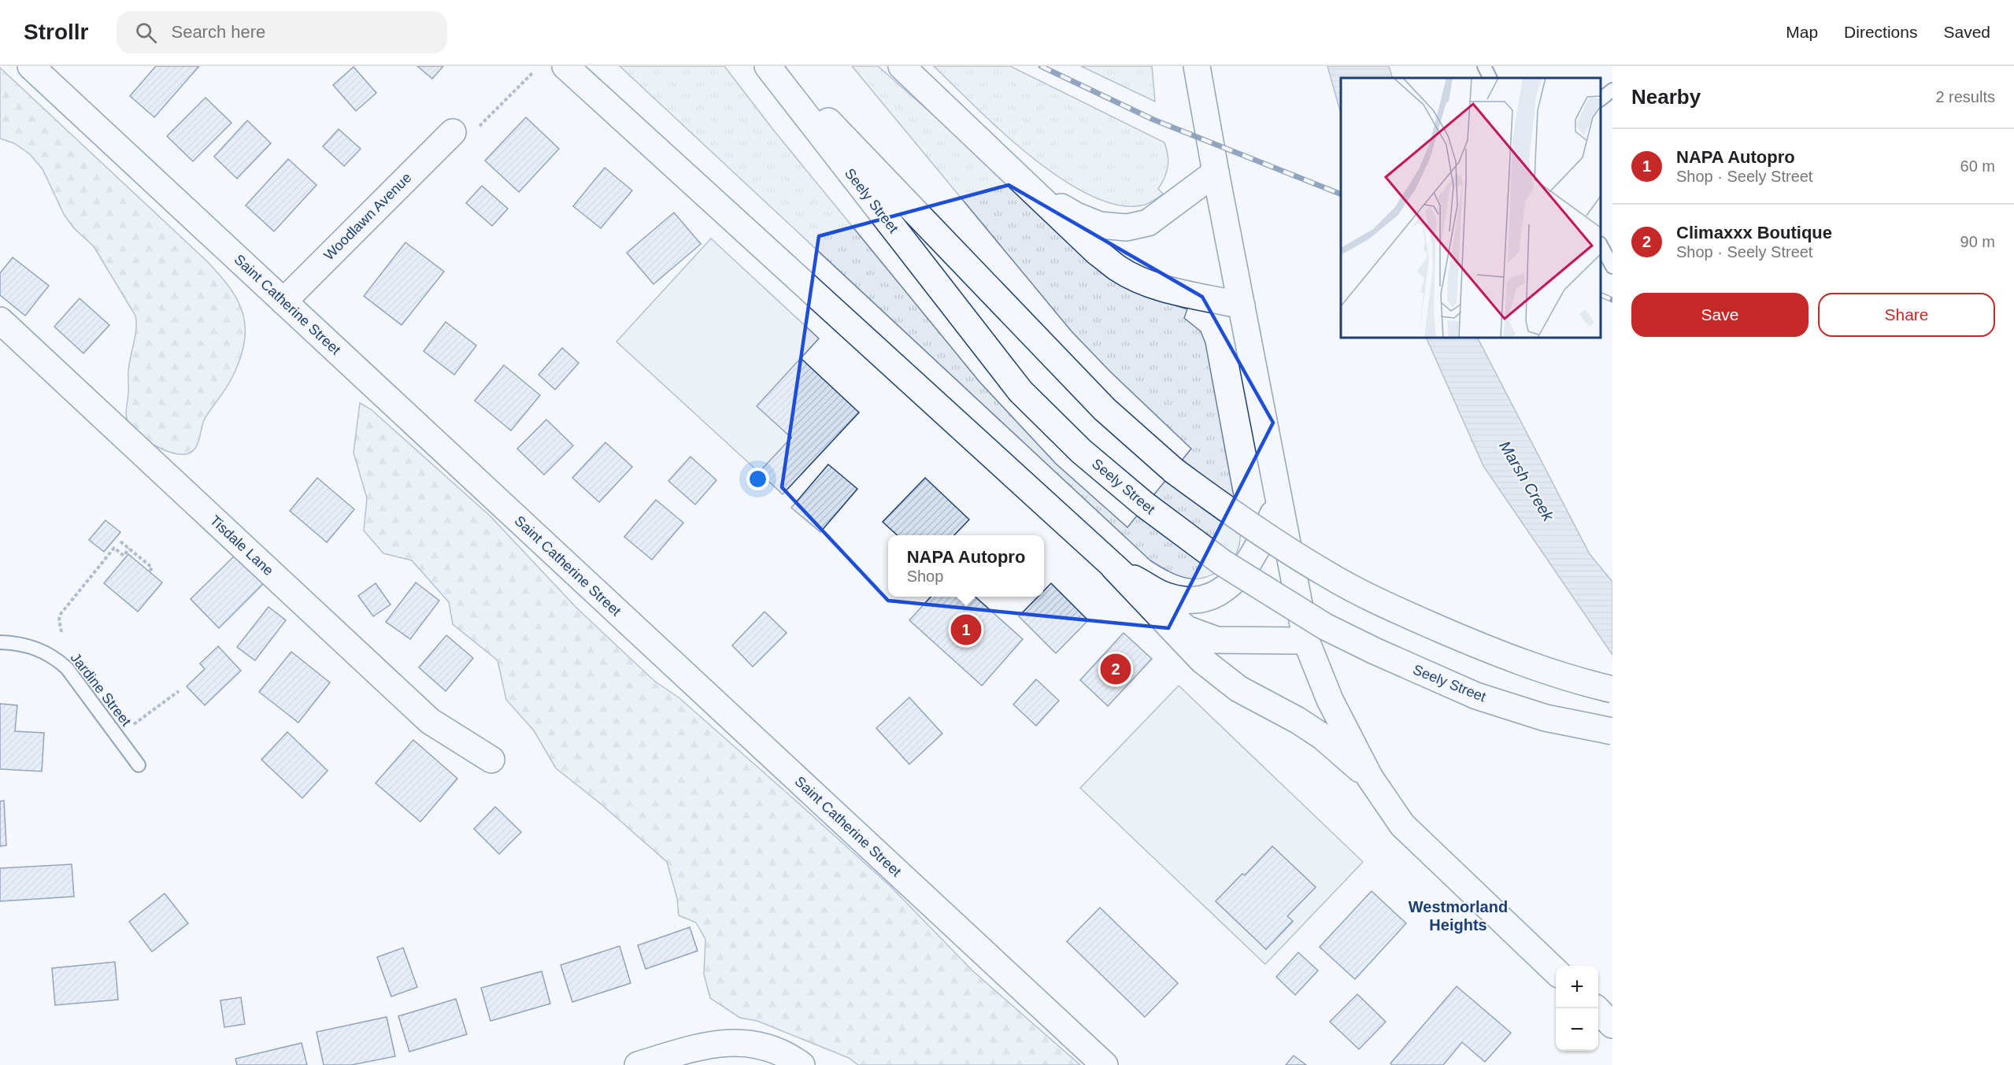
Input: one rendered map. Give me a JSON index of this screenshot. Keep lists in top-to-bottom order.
{
  "streets": {
    "main road": [
      "Seely Street",
      "Woodlawn Avenue",
      "Saint Catherine Street",
      "Tisdale Lane"
    ],
    "lane": ["Jardine Street"]
  },
  "crossings": [
    ["Woodlawn Avenue", "Saint Catherine Street"]
  ],
  "districts": ["Westmorland Heights"],
  "water": ["Marsh Creek"],
  "page": {
    "header": "Strollr",
    "search": "Search here",
    "nav": ["Map", "Directions", "Saved"],
    "heading": ["Nearby", "2 results"],
    "list": [
      {
        "mark": "1",
        "name": "NAPA Autopro",
        "note": "Shop · Seely Street",
        "value": "60 m"
      },
      {
        "mark": "2",
        "name": "Climaxxx Boutique",
        "note": "Shop · Seely Street",
        "value": "90 m"
      }
    ],
    "buttons": ["Save", "Share"],
    "popup": ["NAPA Autopro", "Shop"],
    "pins": ["1", "2"],
    "map_buttons": ["+", "−"]
  }
}
